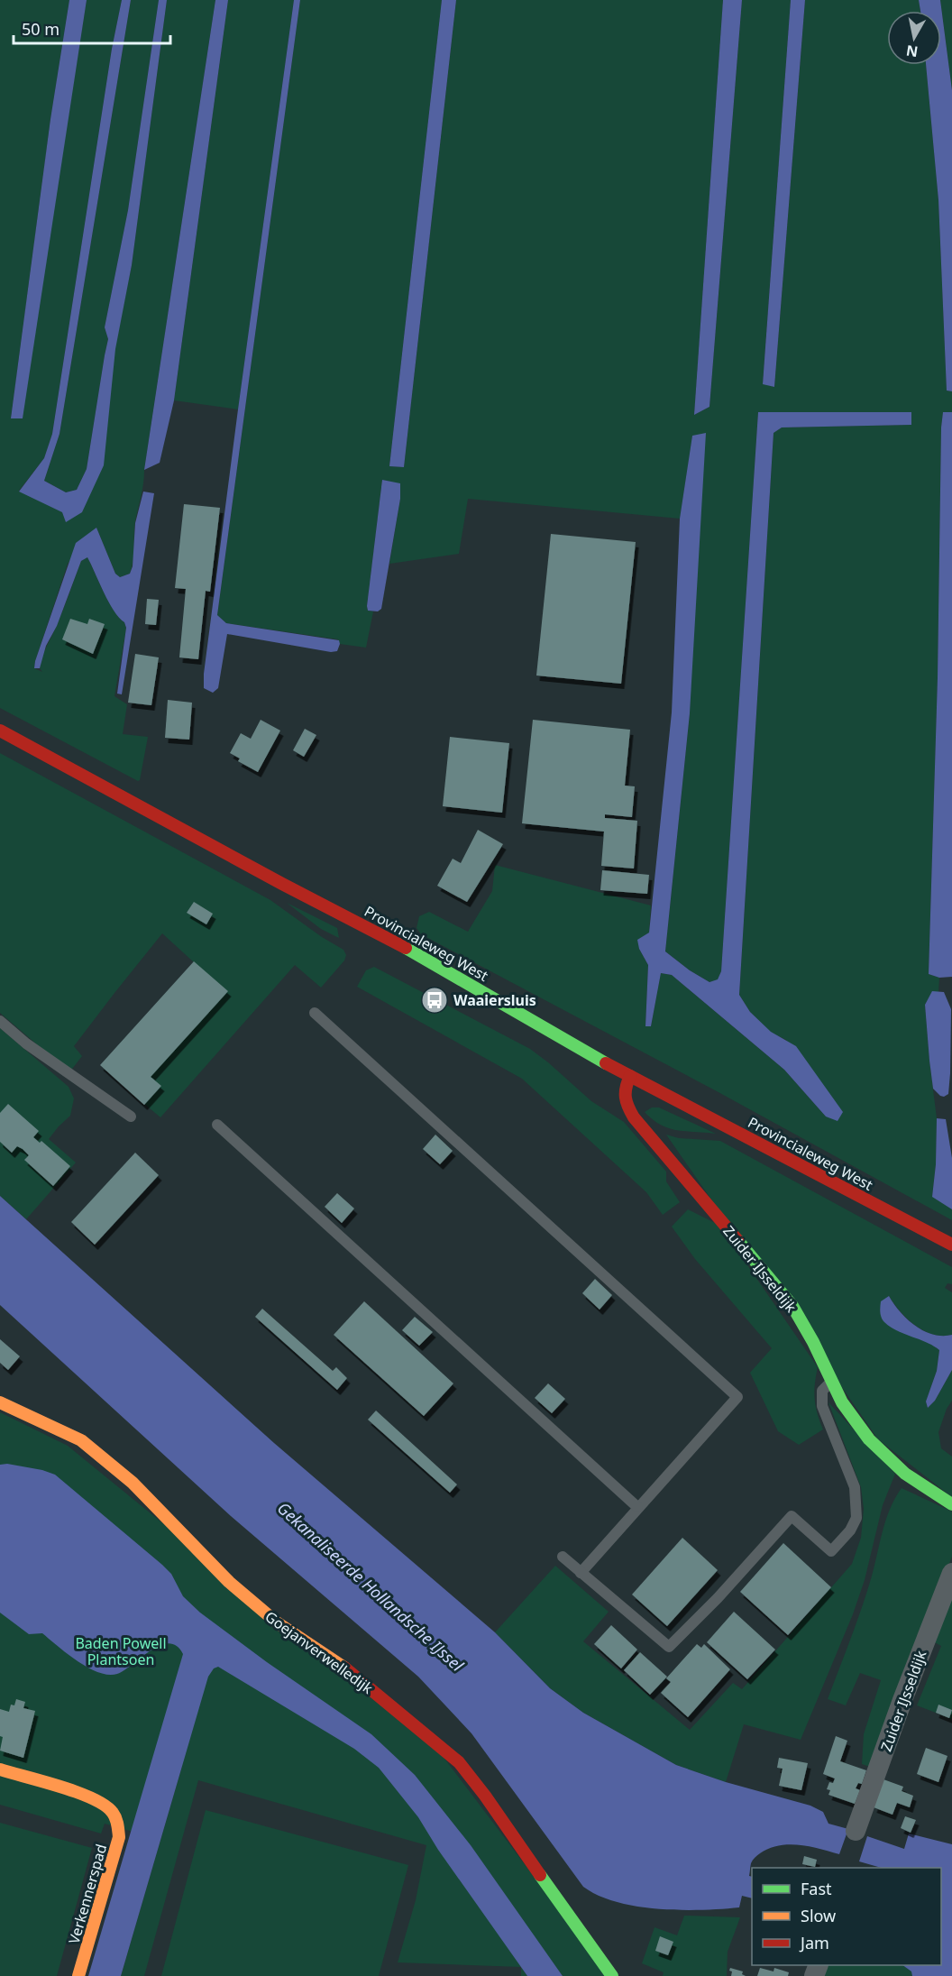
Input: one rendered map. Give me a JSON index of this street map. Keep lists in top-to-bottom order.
{
  "streets": {
    "street": [
      "Provincialeweg West",
      "Zuider IJsseldijk",
      "Goejanverwelledijk",
      "Verkennerspad"
    ]
  },
  "crossings": [
    ["Provincialeweg West", "Zuider IJsseldijk"]
  ],
  "water": ["Gekanaliseerde Hollandsche IJssel"],
  "parks": ["Baden Powell Plantsoen"],
  "places": {
    "bus stop": ["Waaiersluis"]
  },
  "legend": ["Fast", "Slow", "Jam"],
  "scale_bar": "50 m",
  "north": "bottom"
}
